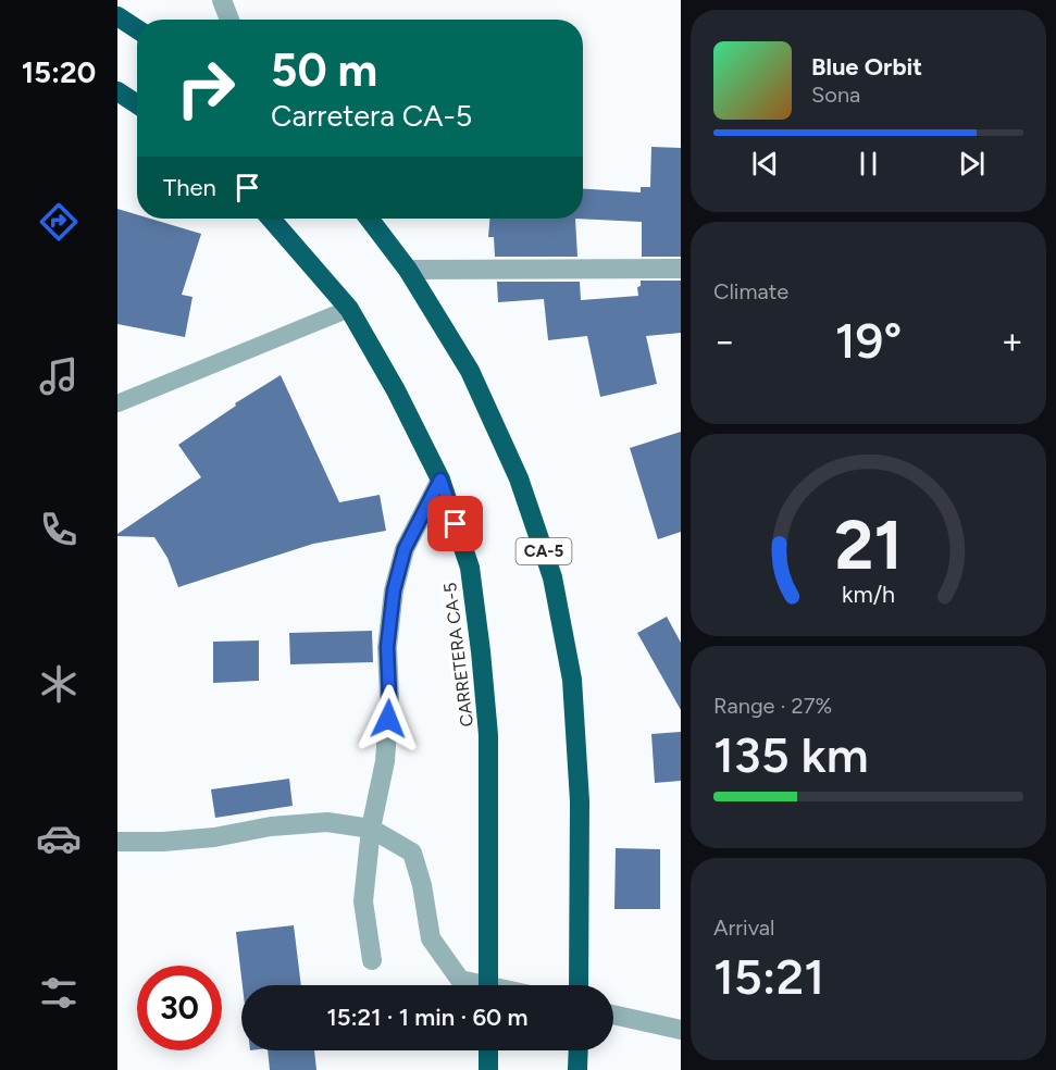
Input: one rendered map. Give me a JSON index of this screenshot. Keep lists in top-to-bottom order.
{
  "streets": {
    "highway": ["CA-5", "CARRETERA CA-5"]
  },
  "page": {
    "tabs": "15:20",
    "turn": ["50 m", "Carretera CA-5"],
    "song": ["Blue Orbit", "Sona"],
    "then": "Then",
    "tile": [
      "Climate",
      ["Range · 27%", "135 km"],
      ["Arrival", "15:21"]
    ],
    "heat": ["−", "19°", "+"],
    "limit": "30",
    "trip": "15:21 · 1 min · 60 m",
    "gauge": ["21", "km/h"]
  }
}
